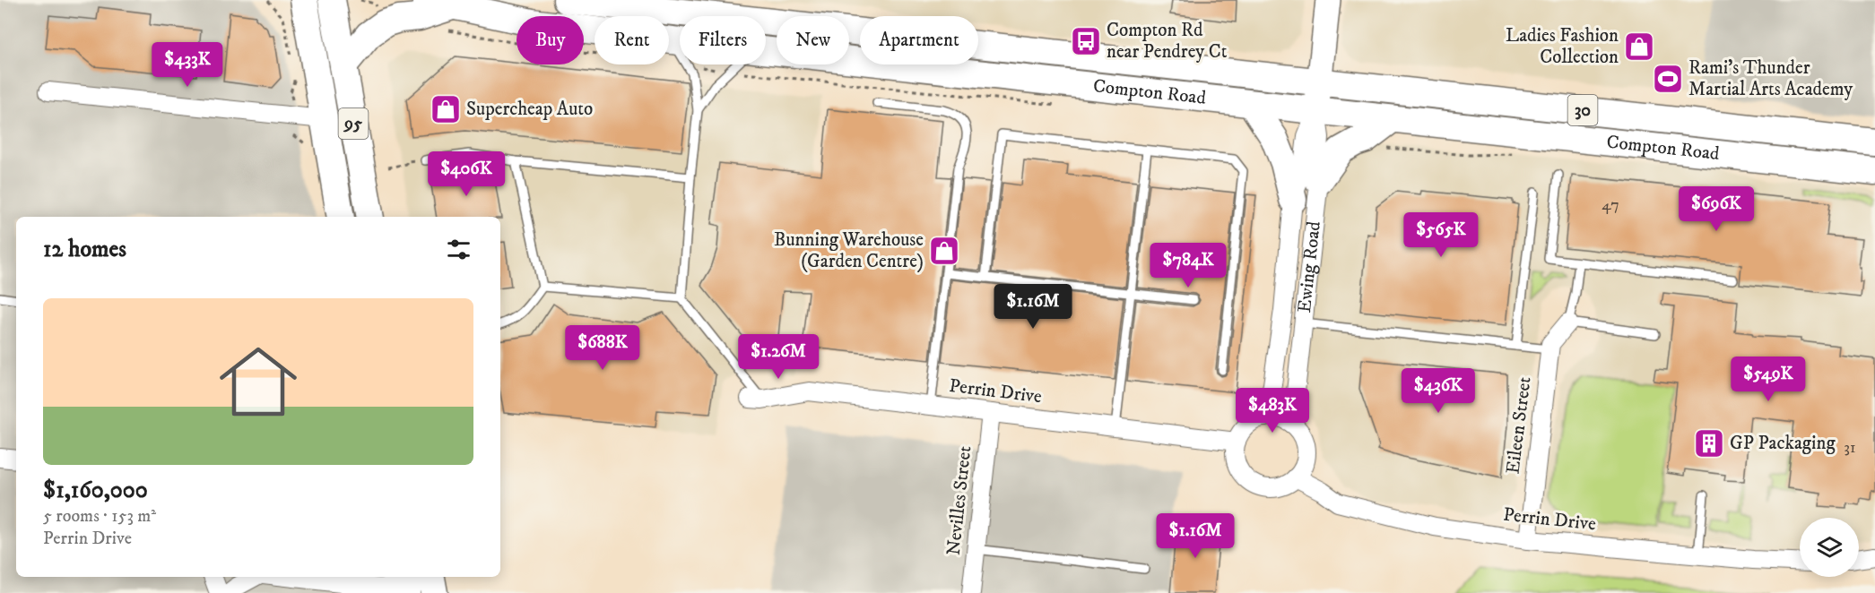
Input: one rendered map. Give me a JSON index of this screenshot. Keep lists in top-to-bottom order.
{
  "streets": {
    "main road": [
      "Compton Road",
      "30",
      "95",
      "Ewing Road"
    ],
    "street": ["Perrin Drive", "Eileen Street", "Nevilles Street"]
  },
  "crossings": [
    ["Compton Road", "Ewing Road"],
    ["Ewing Road", "Perrin Drive"],
    ["Perrin Drive", "Eileen Street"],
    ["Perrin Drive", "Nevilles Street"]
  ],
  "places": {
    "bus stop": ["Compton Rd near Pendrey Ct"],
    "shop": ["Ladies Fashion Collection", "Supercheap Auto", "Bunning Warehouse (Garden Centre)"],
    "sports": ["Rami's Thunder Martial Arts Academy"],
    "building": ["GP Packaging"]
  },
  "house_numbers": ["47", "31"],
  "page": {
    "chip": [
      "Buy",
      "Rent",
      "Filters",
      "New",
      "Apartment"
    ],
    "price": [
      "$433K",
      "$406K",
      "$696K",
      "$565K",
      "$784K",
      "$1.16M",
      "$688K",
      "$1.26M",
      "$549K",
      "$436K",
      "$483K",
      "$1.16M"
    ],
    "heading": "12 homes",
    "list": [
      {
        "name": "$1,160,000",
        "note": "5 rooms · 153 m² · Perrin Drive"
      }
    ]
  }
}
